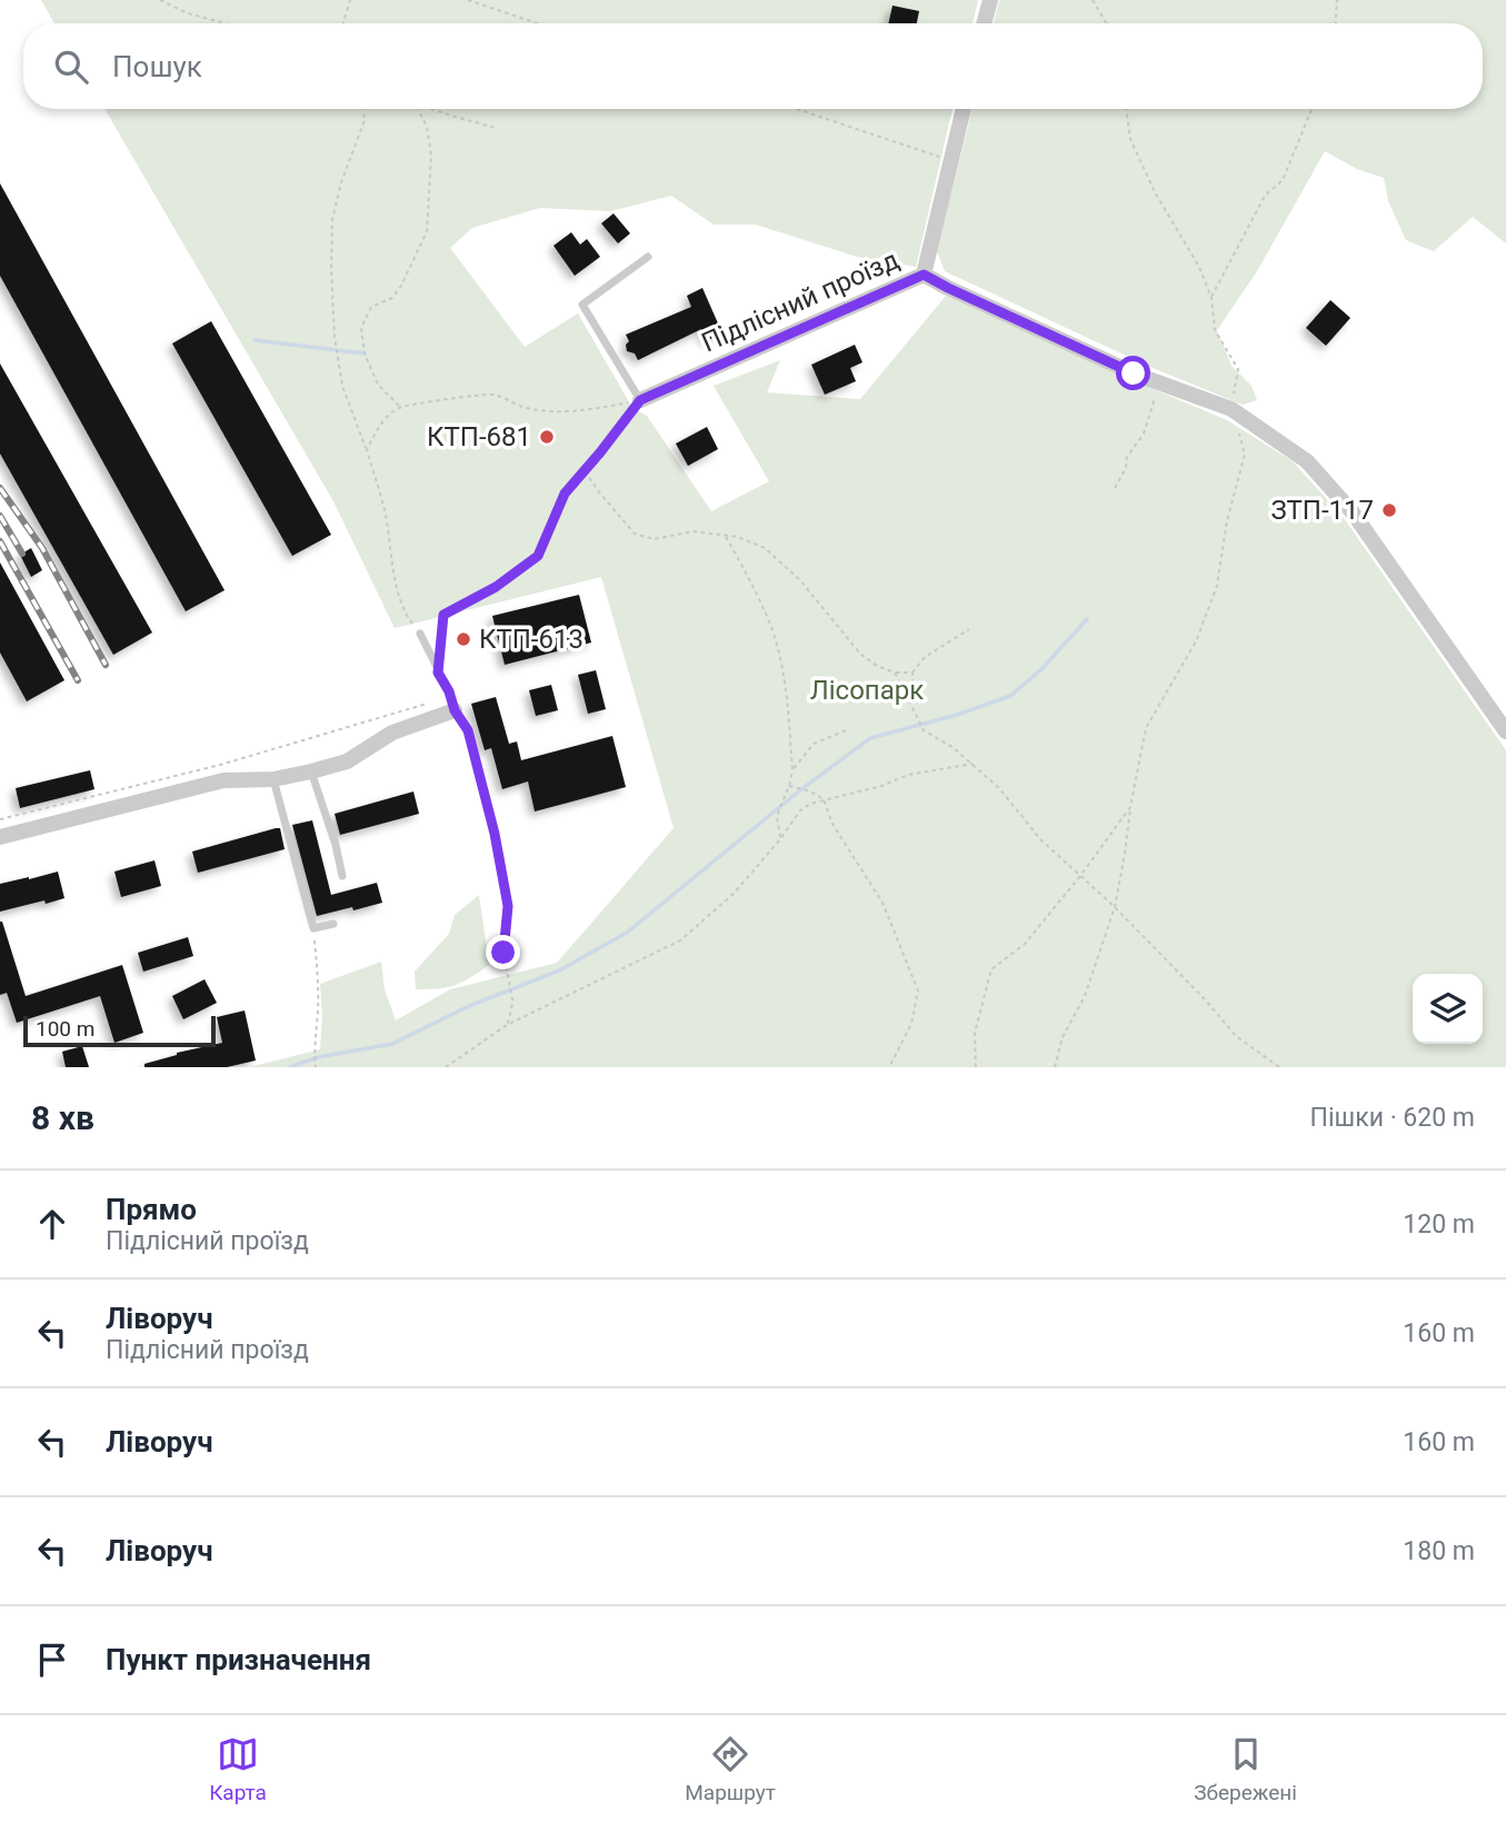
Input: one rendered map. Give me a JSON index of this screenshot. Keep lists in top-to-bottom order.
{
  "streets": {
    "street": ["Підлісний проїзд"]
  },
  "parks": ["Лісопарк"],
  "places": ["КТП-681", "ЗТП-117", "КТП-613"],
  "scale_bar": "100 m",
  "page": {
    "search": "Пошук",
    "scale": "100 m",
    "heading": ["8 хв", "Пішки · 620 m"],
    "list": [
      ["Прямо", "Підлісний проїзд", "120 m"],
      ["Ліворуч", "Підлісний проїзд", "160 m"],
      ["Ліворуч", "160 m"],
      ["Ліворуч", "180 m"],
      "Пункт призначення"
    ],
    "nav": ["Карта", "Маршрут", "Збережені"]
  }
}
